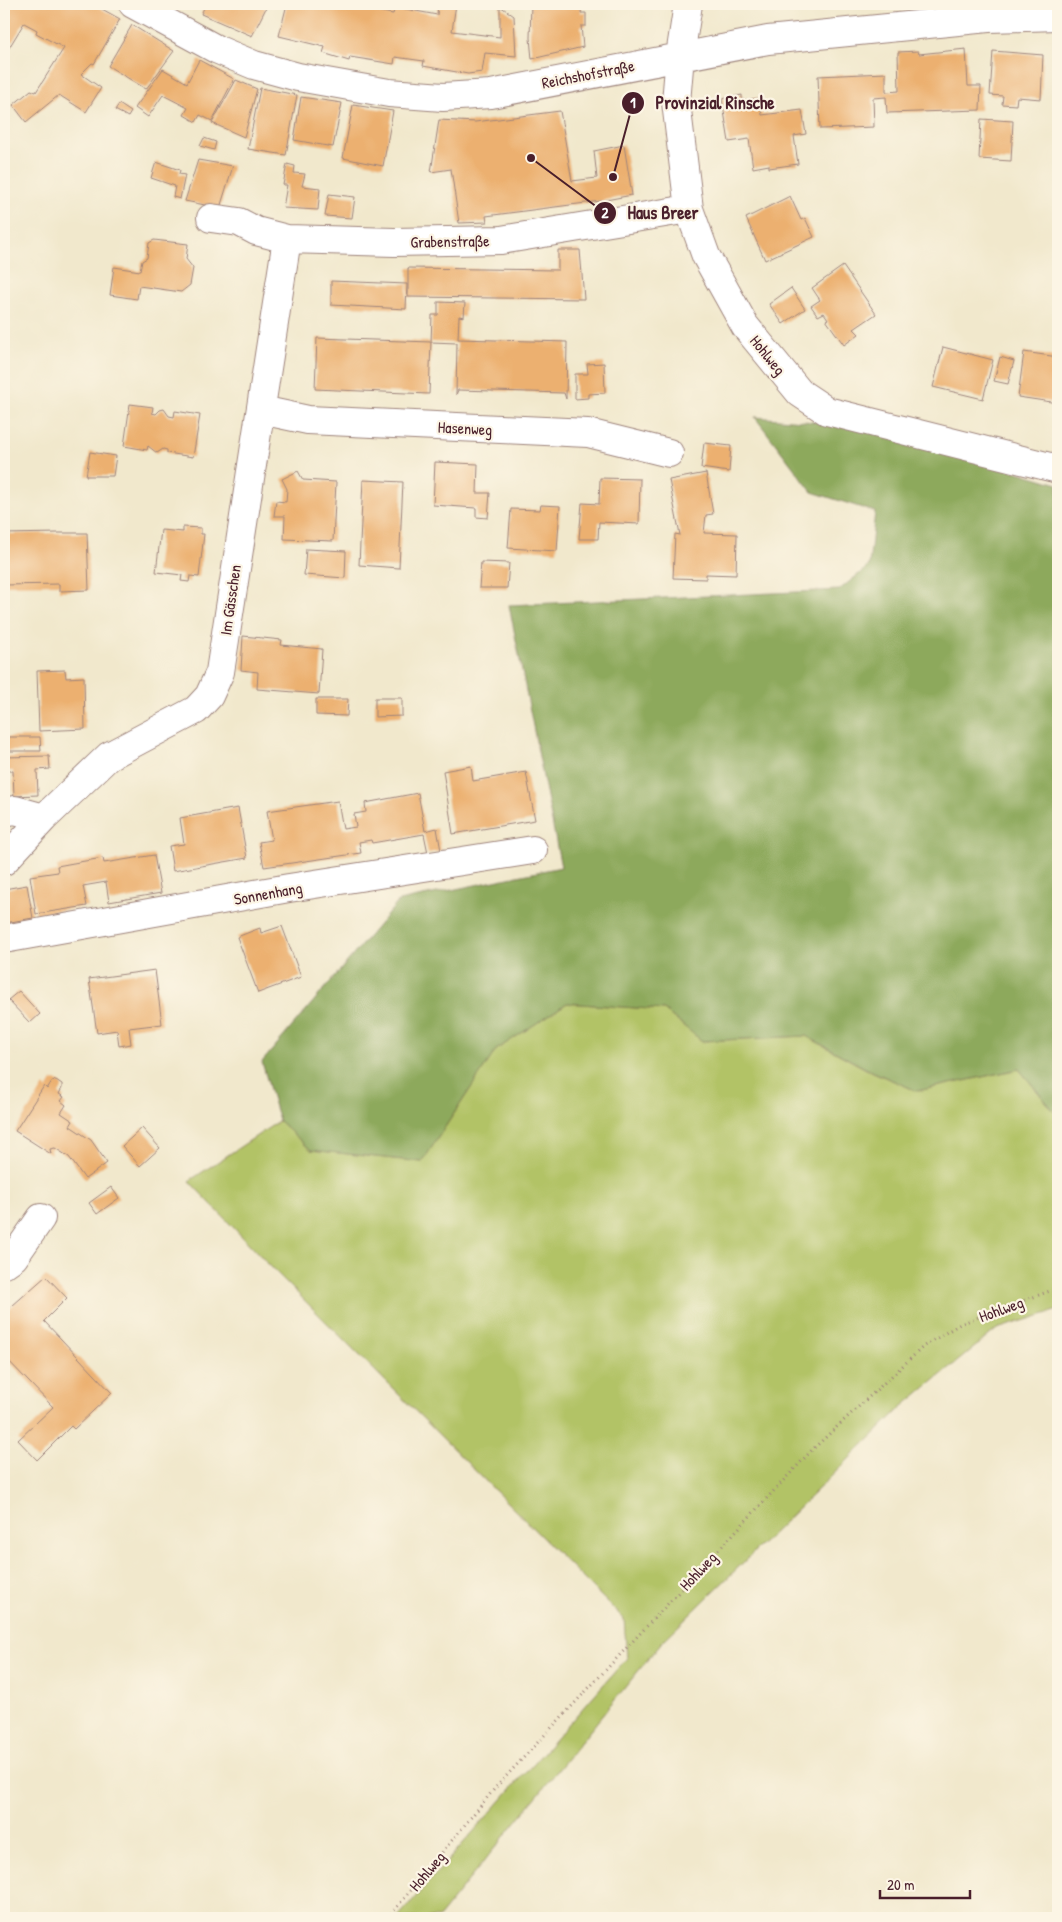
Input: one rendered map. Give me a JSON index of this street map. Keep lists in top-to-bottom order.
{
  "streets": {
    "street": [
      "Reichshofstraße",
      "Grabenstraße",
      "Hohlweg",
      "Hasenweg",
      "Im Gässchen",
      "Sonnenhang"
    ]
  },
  "crossings": [
    ["Reichshofstraße", "Hohlweg"],
    ["Grabenstraße", "Hohlweg"],
    ["Grabenstraße", "Im Gässchen"],
    ["Hasenweg", "Im Gässchen"]
  ],
  "places": ["Haus Breer", "Provinzial Rinsche"],
  "scale_bar": "20 m"
}
